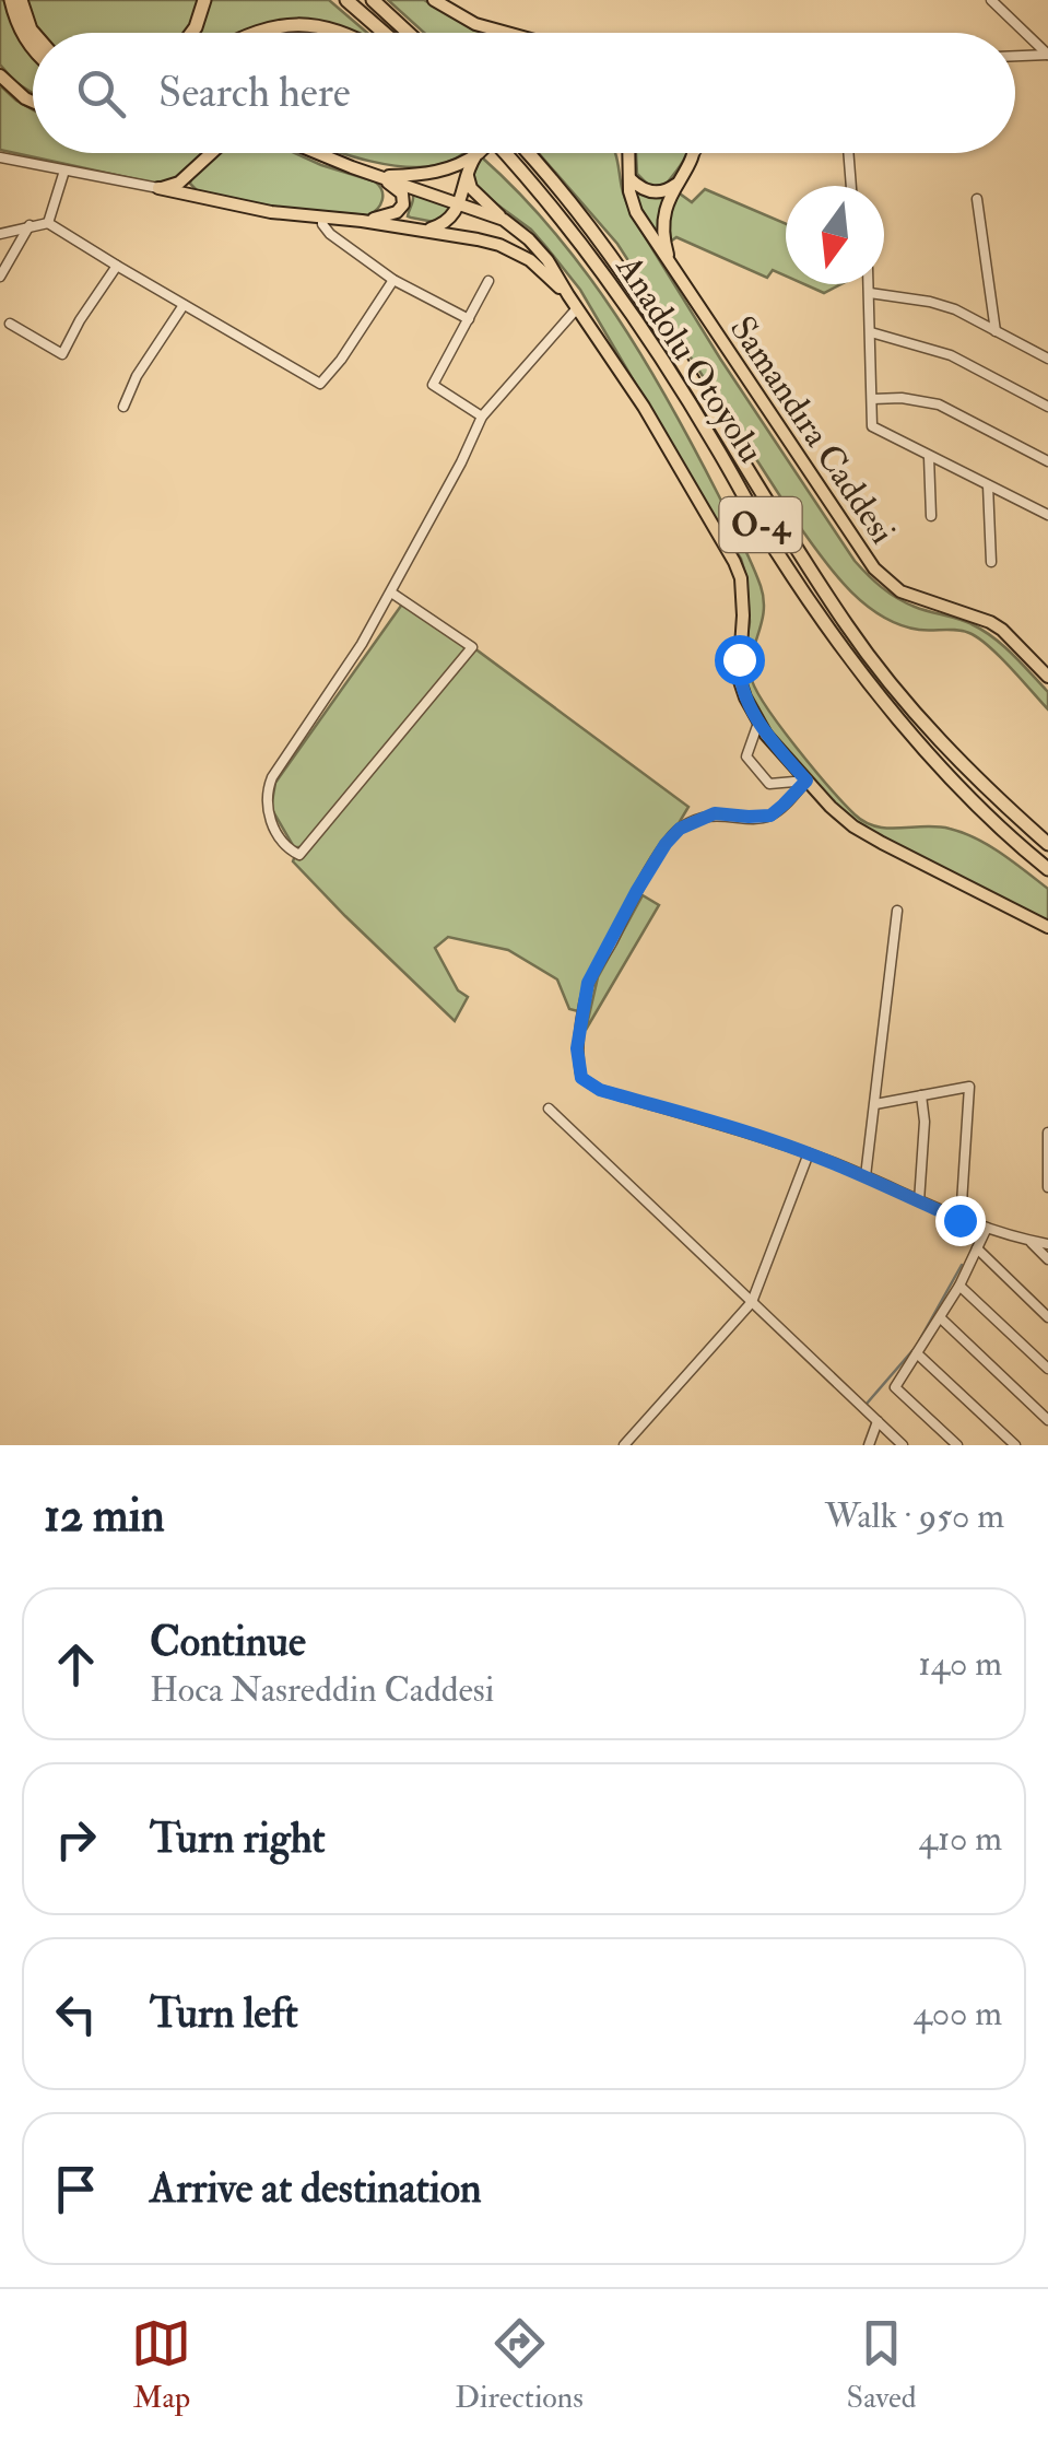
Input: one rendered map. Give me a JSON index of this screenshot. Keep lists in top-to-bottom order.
{
  "streets": {
    "highway": ["Anadolu Otoyolu", "O-4"],
    "main road": ["Samandıra Caddesi"]
  },
  "north": "bottom",
  "page": {
    "search": "Search here",
    "heading": ["12 min", "Walk · 950 m"],
    "list": [
      ["Continue", "Hoca Nasreddin Caddesi", "140 m"],
      ["Turn right", "410 m"],
      ["Turn left", "400 m"],
      "Arrive at destination"
    ],
    "nav": ["Map", "Directions", "Saved"]
  }
}
